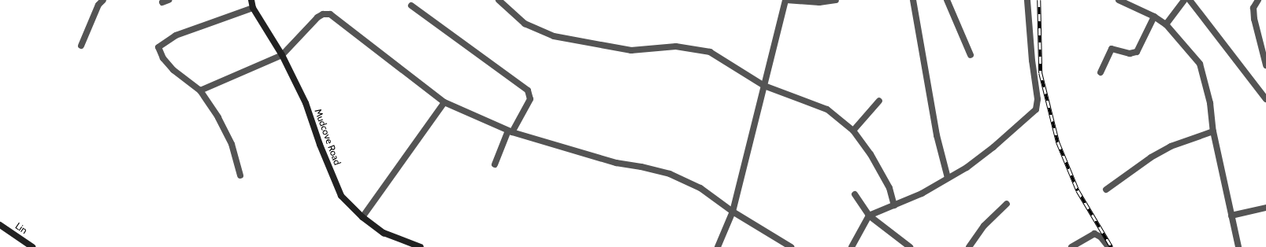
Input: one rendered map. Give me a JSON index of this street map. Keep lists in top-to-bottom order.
{
  "streets": {
    "street": ["Mudcove Road", "Lin"]
  }
}
